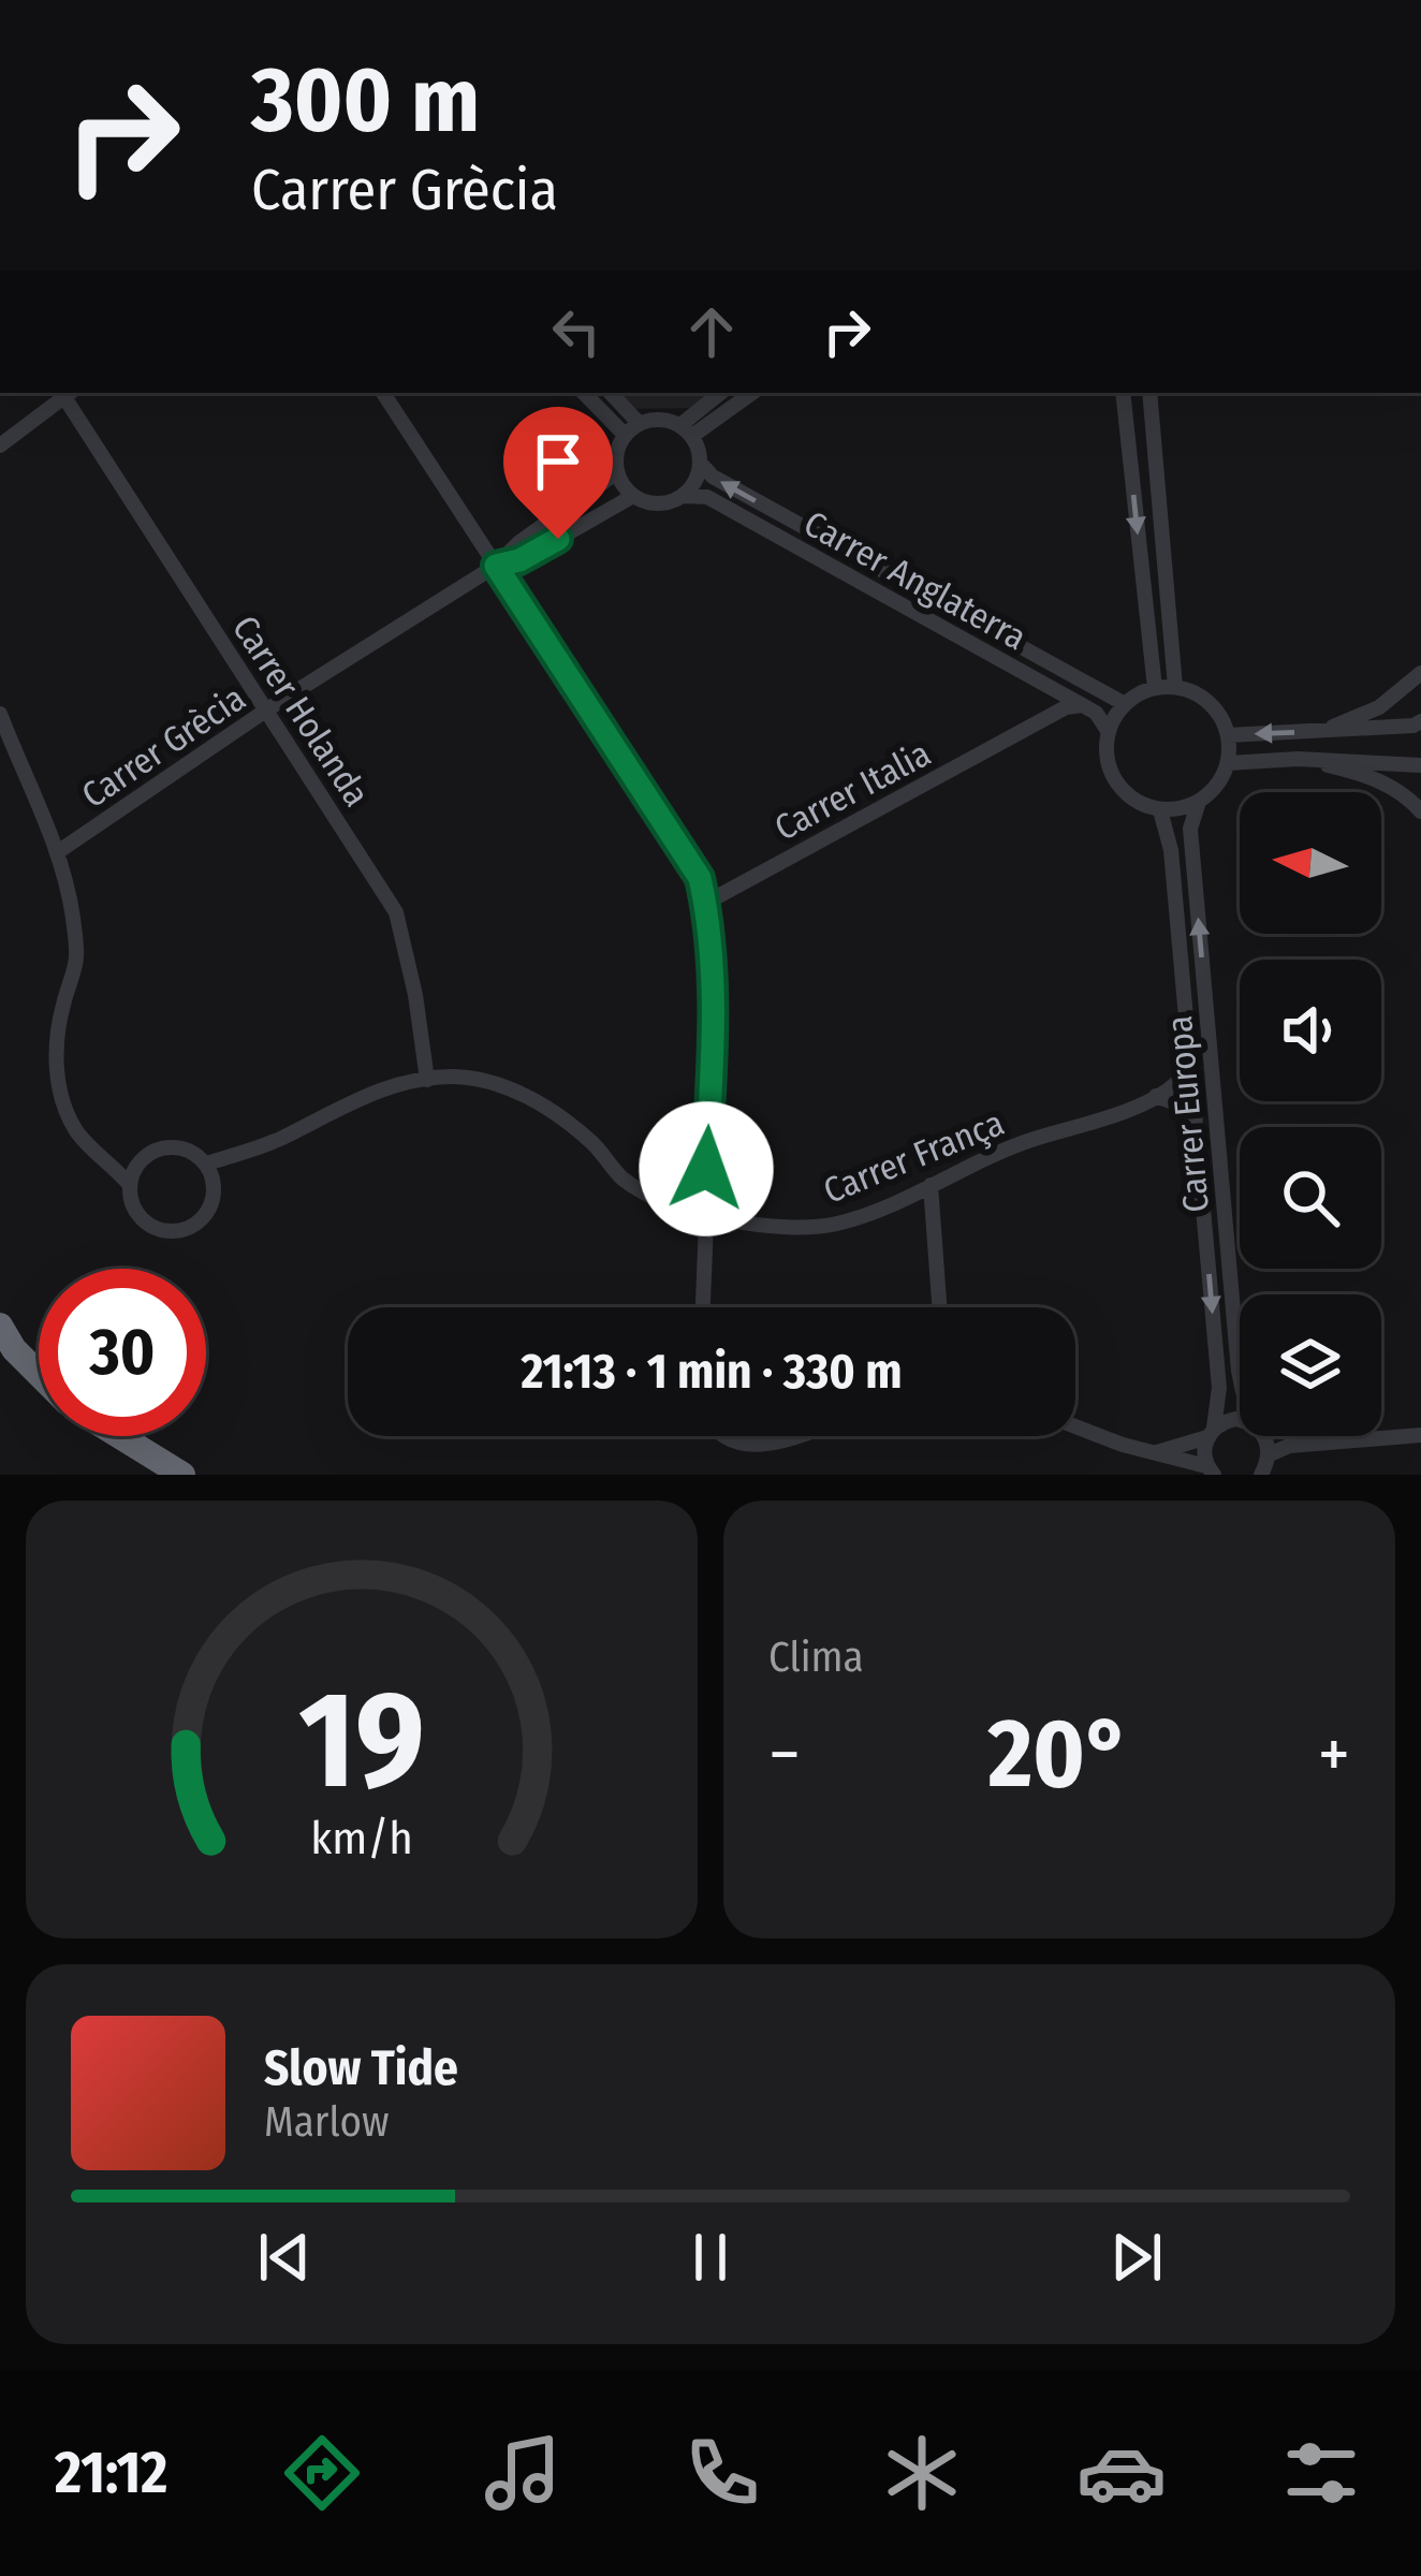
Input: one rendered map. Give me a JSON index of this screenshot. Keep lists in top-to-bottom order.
{
  "streets": {
    "street": [
      "Carrer Anglaterra",
      "Carrer Holanda",
      "Carrer Grècia",
      "Carrer Italia",
      "Carrer Europa",
      "Carrer França"
    ]
  },
  "crossings": [
    ["Carrer Anglaterra", "Carrer Grècia"],
    ["Carrer Anglaterra", "Carrer Italia"],
    ["Carrer Anglaterra", "Carrer Europa"],
    ["Carrer Holanda", "Carrer Grècia"],
    ["Carrer Holanda", "Carrer França"]
  ],
  "north": "left",
  "page": {
    "turn": ["300 m", "Carrer Grècia"],
    "limit": "30",
    "trip": "21:13 · 1 min · 330 m",
    "tile": "Clima",
    "heat": ["−", "20°", "+"],
    "song": ["Slow Tide", "Marlow"],
    "tabs": "21:12",
    "gauge": ["19", "km/h"]
  }
}
